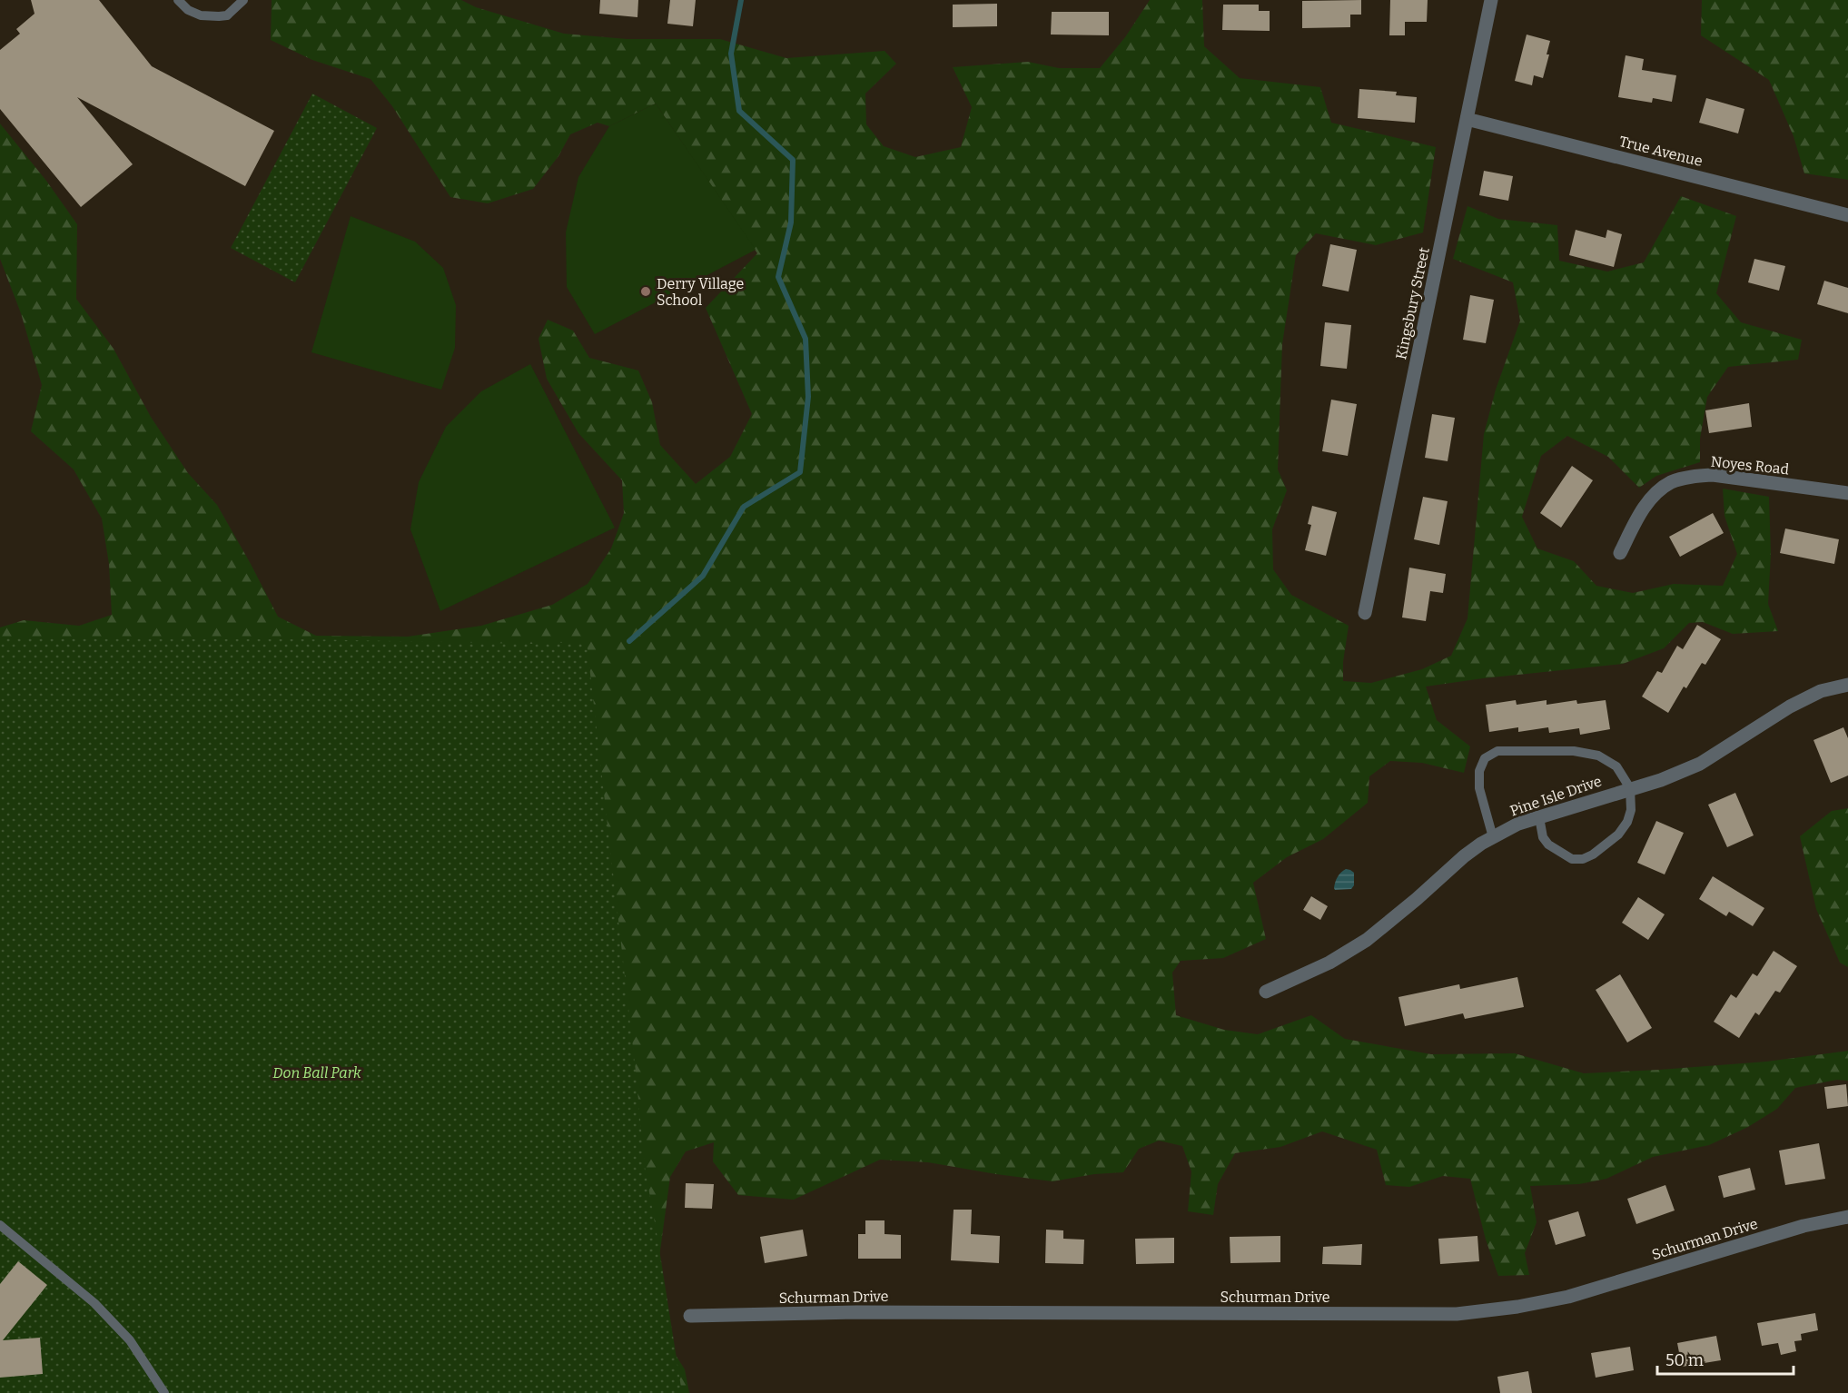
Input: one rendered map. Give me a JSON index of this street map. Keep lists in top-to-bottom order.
{
  "streets": {
    "street": [
      "True Avenue",
      "Kingsbury Street",
      "Noyes Road",
      "Pine Isle Drive",
      "Schurman Drive"
    ]
  },
  "crossings": [
    ["True Avenue", "Kingsbury Street"]
  ],
  "parks": ["Don Ball Park"],
  "places": ["Derry Village School"],
  "scale_bar": "50 m"
}
